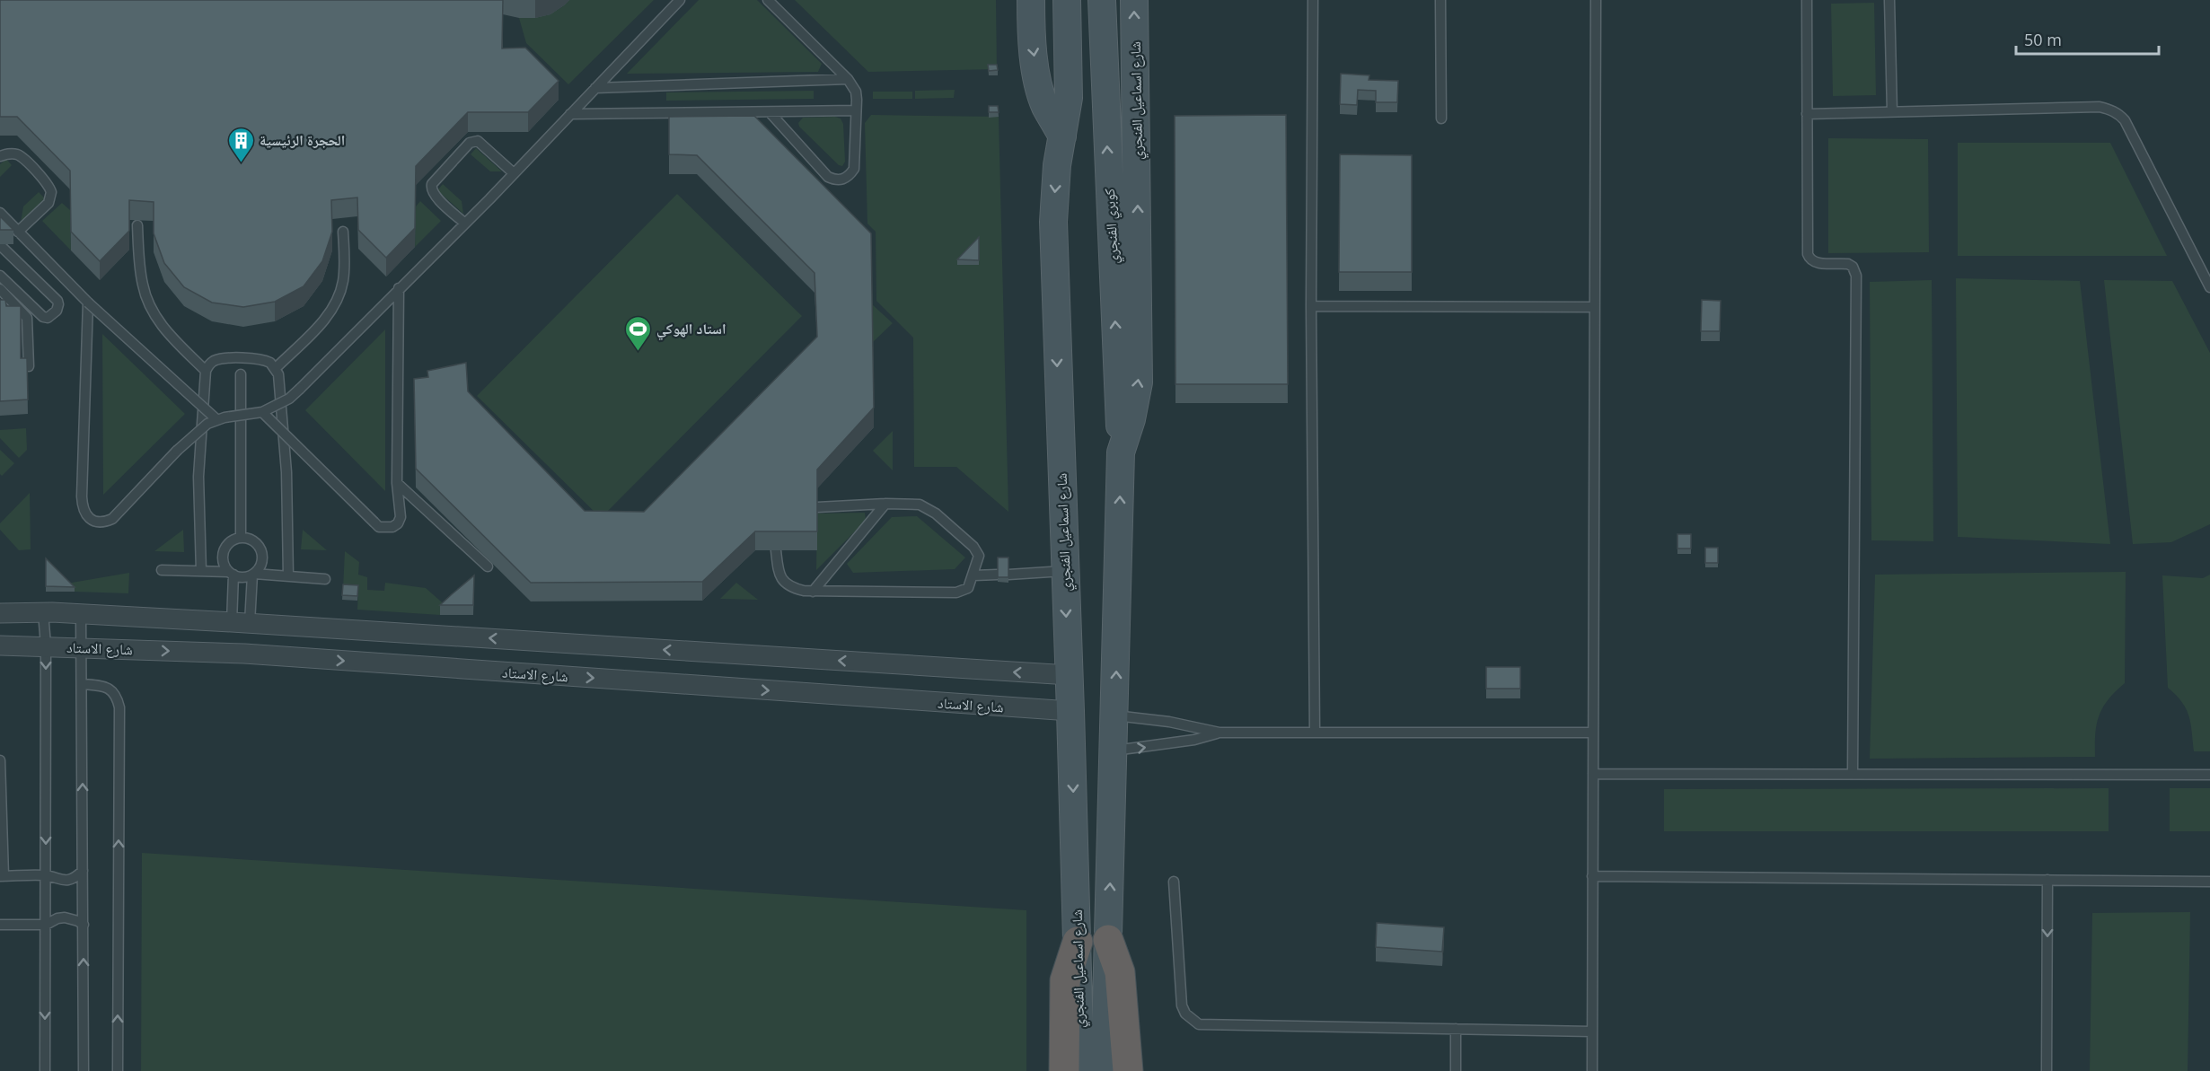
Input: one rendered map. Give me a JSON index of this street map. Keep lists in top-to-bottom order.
{
  "streets": {
    "main road": ["شارع اسماعيل الفنجري", "كوبري الفنجري"],
    "street": ["شارع الاستاد"]
  },
  "crossings": [
    ["شارع اسماعيل الفنجري", "كوبري الفنجري"],
    ["شارع اسماعيل الفنجري", "شارع الاستاد"]
  ],
  "places": {
    "building": ["الحجرة الرئيسية"],
    "sports": ["استاد الهوكي"]
  },
  "scale_bar": "50 m"
}
